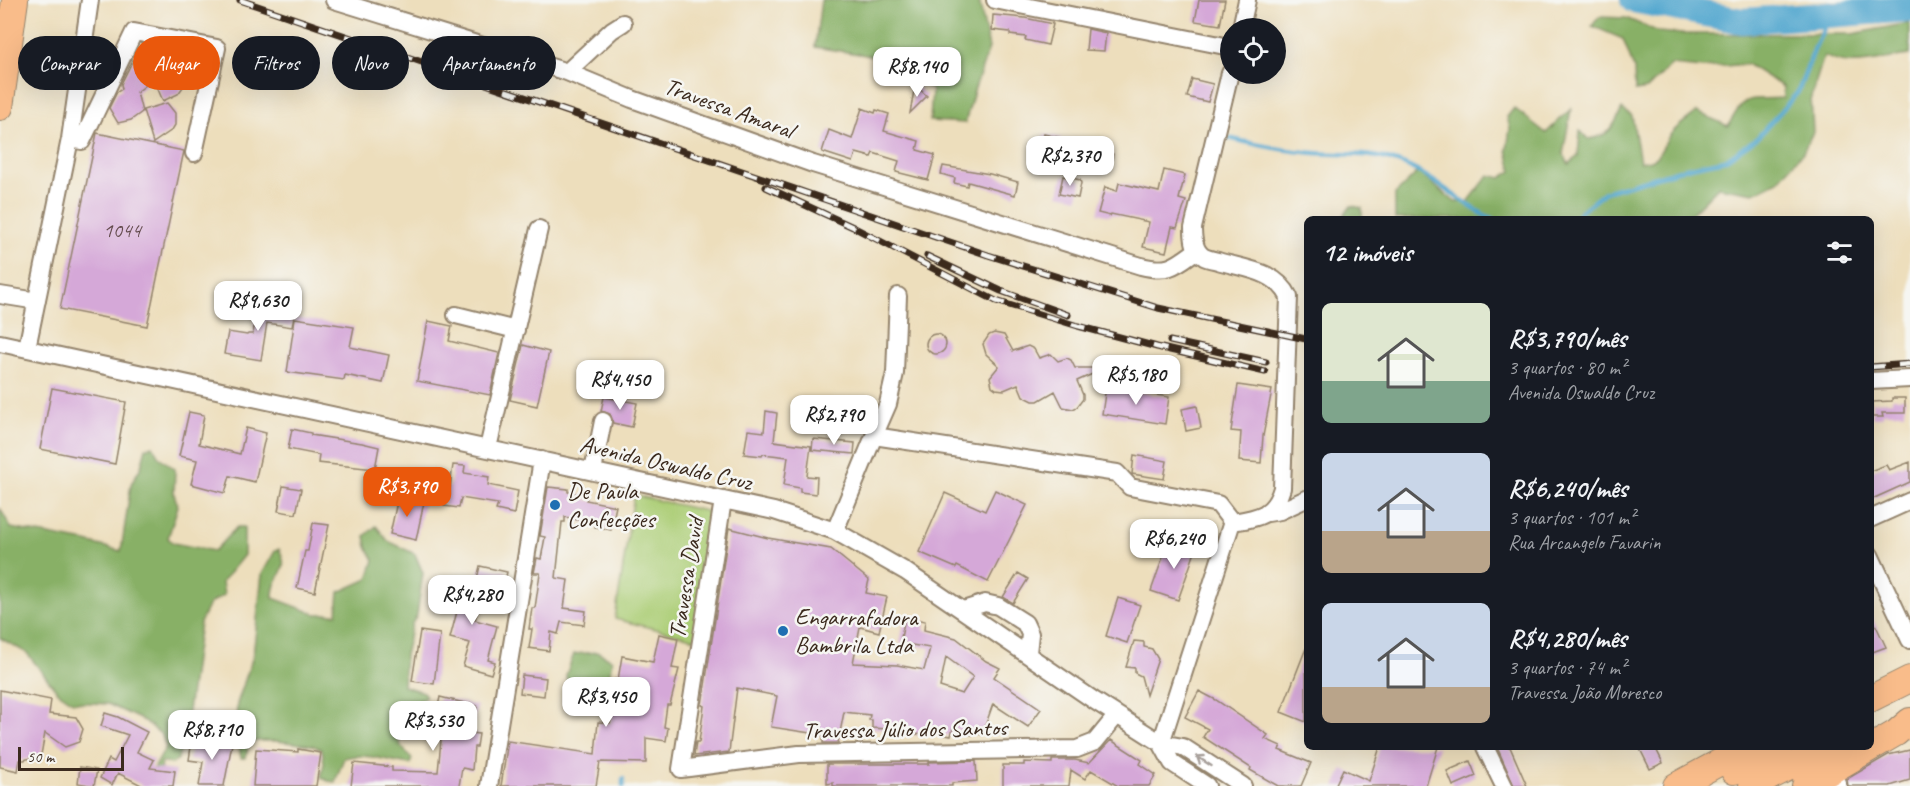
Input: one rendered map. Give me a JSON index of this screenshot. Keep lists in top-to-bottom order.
{
  "streets": {
    "street": [
      "Travessa Amaral",
      "Avenida Oswaldo Cruz",
      "Travessa David",
      "Travessa Júlio dos Santos"
    ]
  },
  "crossings": [
    ["Avenida Oswaldo Cruz", "Travessa David"],
    ["Avenida Oswaldo Cruz", "Travessa Júlio dos Santos"],
    ["Travessa David", "Travessa Júlio dos Santos"]
  ],
  "places": ["De Paula Confecções", "Engarrafadora Bambrila Ltda"],
  "house_numbers": ["1044"],
  "scale_bar": "50 m",
  "page": {
    "chip": [
      "Comprar",
      "Alugar",
      "Filtros",
      "Novo",
      "Apartamento"
    ],
    "price": [
      "R$8,140",
      "R$2,370",
      "R$9,630",
      "R$5,180",
      "R$4,450",
      "R$2,790",
      "R$3,790",
      "R$6,240",
      "R$4,280",
      "R$3,450",
      "R$3,530",
      "R$8,710"
    ],
    "heading": "12 imóveis",
    "list": [
      {
        "name": "R$3,790/mês",
        "note": "3 quartos · 80 m² · Avenida Oswaldo Cruz"
      },
      {
        "name": "R$6,240/mês",
        "note": "3 quartos · 101 m² · Rua Arcangelo Favarin"
      },
      {
        "name": "R$4,280/mês",
        "note": "3 quartos · 74 m² · Travessa João Moresco"
      }
    ],
    "scale": "50 m"
  }
}
